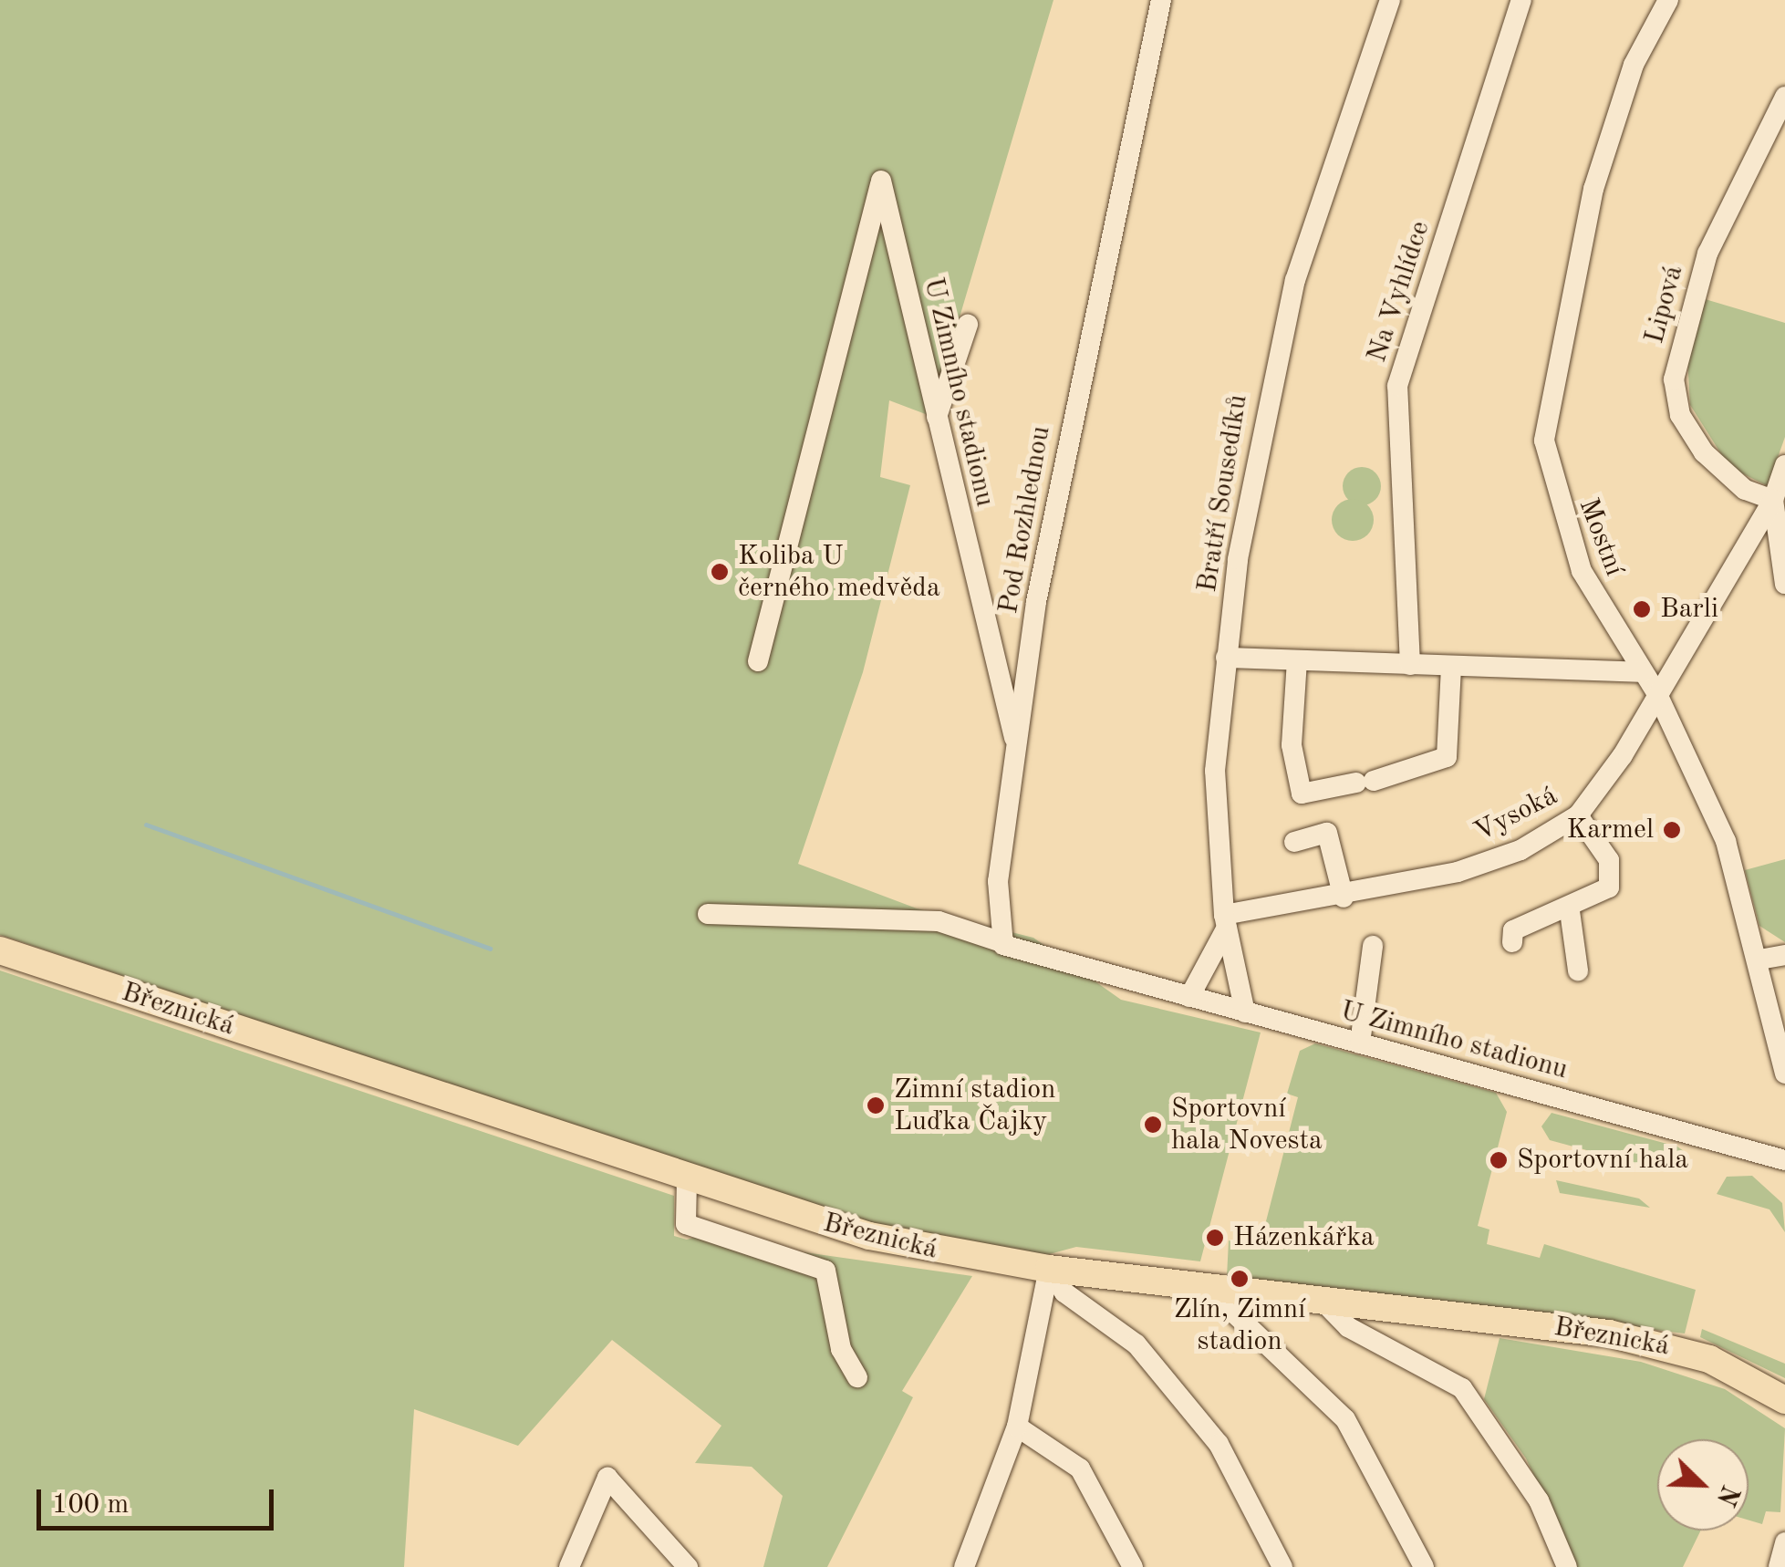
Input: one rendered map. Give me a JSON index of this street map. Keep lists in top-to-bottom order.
{
  "streets": {
    "main road": ["Březnická"],
    "street": [
      "Na Vyhlídce",
      "Lipová",
      "U Zimního stadionu",
      "Bratří Sousedíků",
      "Pod Rozhlednou",
      "Mostní",
      "Vysoká"
    ]
  },
  "crossings": [
    ["Lipová", "Vysoká"],
    ["U Zimního stadionu", "Bratří Sousedíků"],
    ["U Zimního stadionu", "Pod Rozhlednou"],
    ["Bratří Sousedíků", "Vysoká"],
    ["Mostní", "Vysoká"]
  ],
  "places": [
    "Koliba U černého medvěda",
    "Barli",
    "Karmel",
    "Zimní stadion Luďka Čajky",
    "Sportovní hala Novesta",
    "Sportovní hala",
    "Házenkářka",
    "Zlín, Zimní stadion"
  ],
  "scale_bar": "100 m",
  "north": "bottom right"
}
